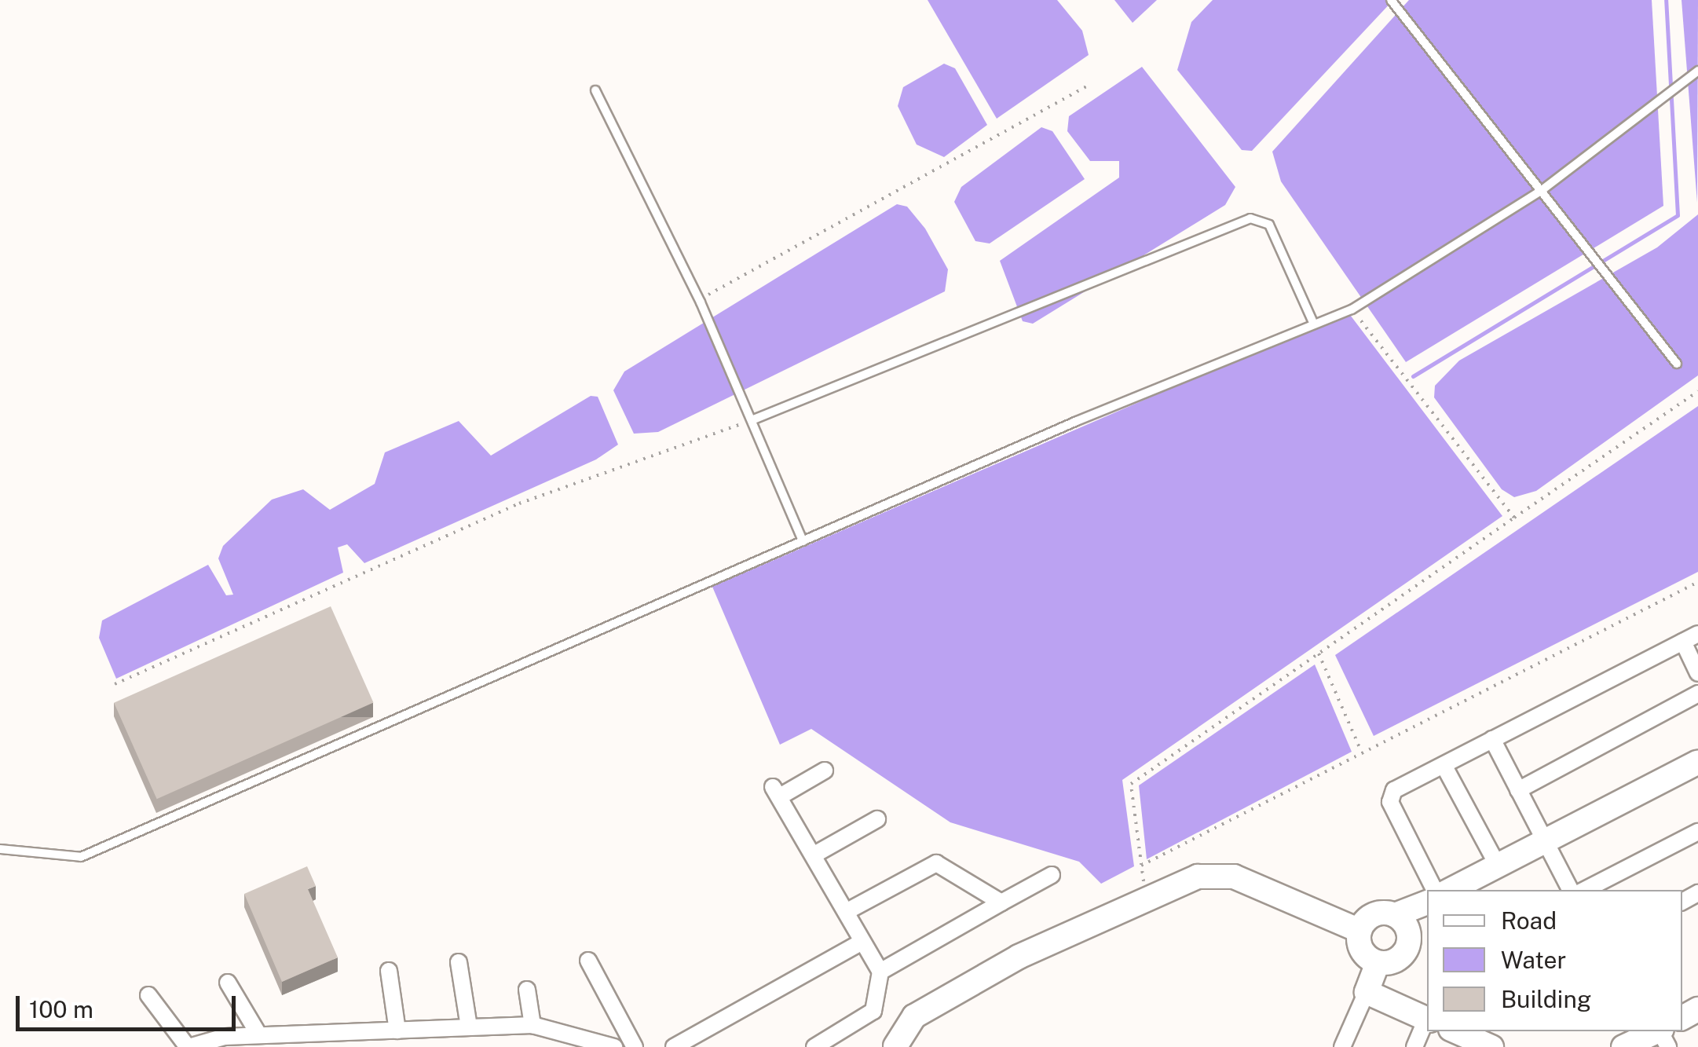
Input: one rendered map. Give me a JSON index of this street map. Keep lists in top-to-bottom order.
{
  "legend": ["Road", "Water", "Building"],
  "scale_bar": "100 m"
}
